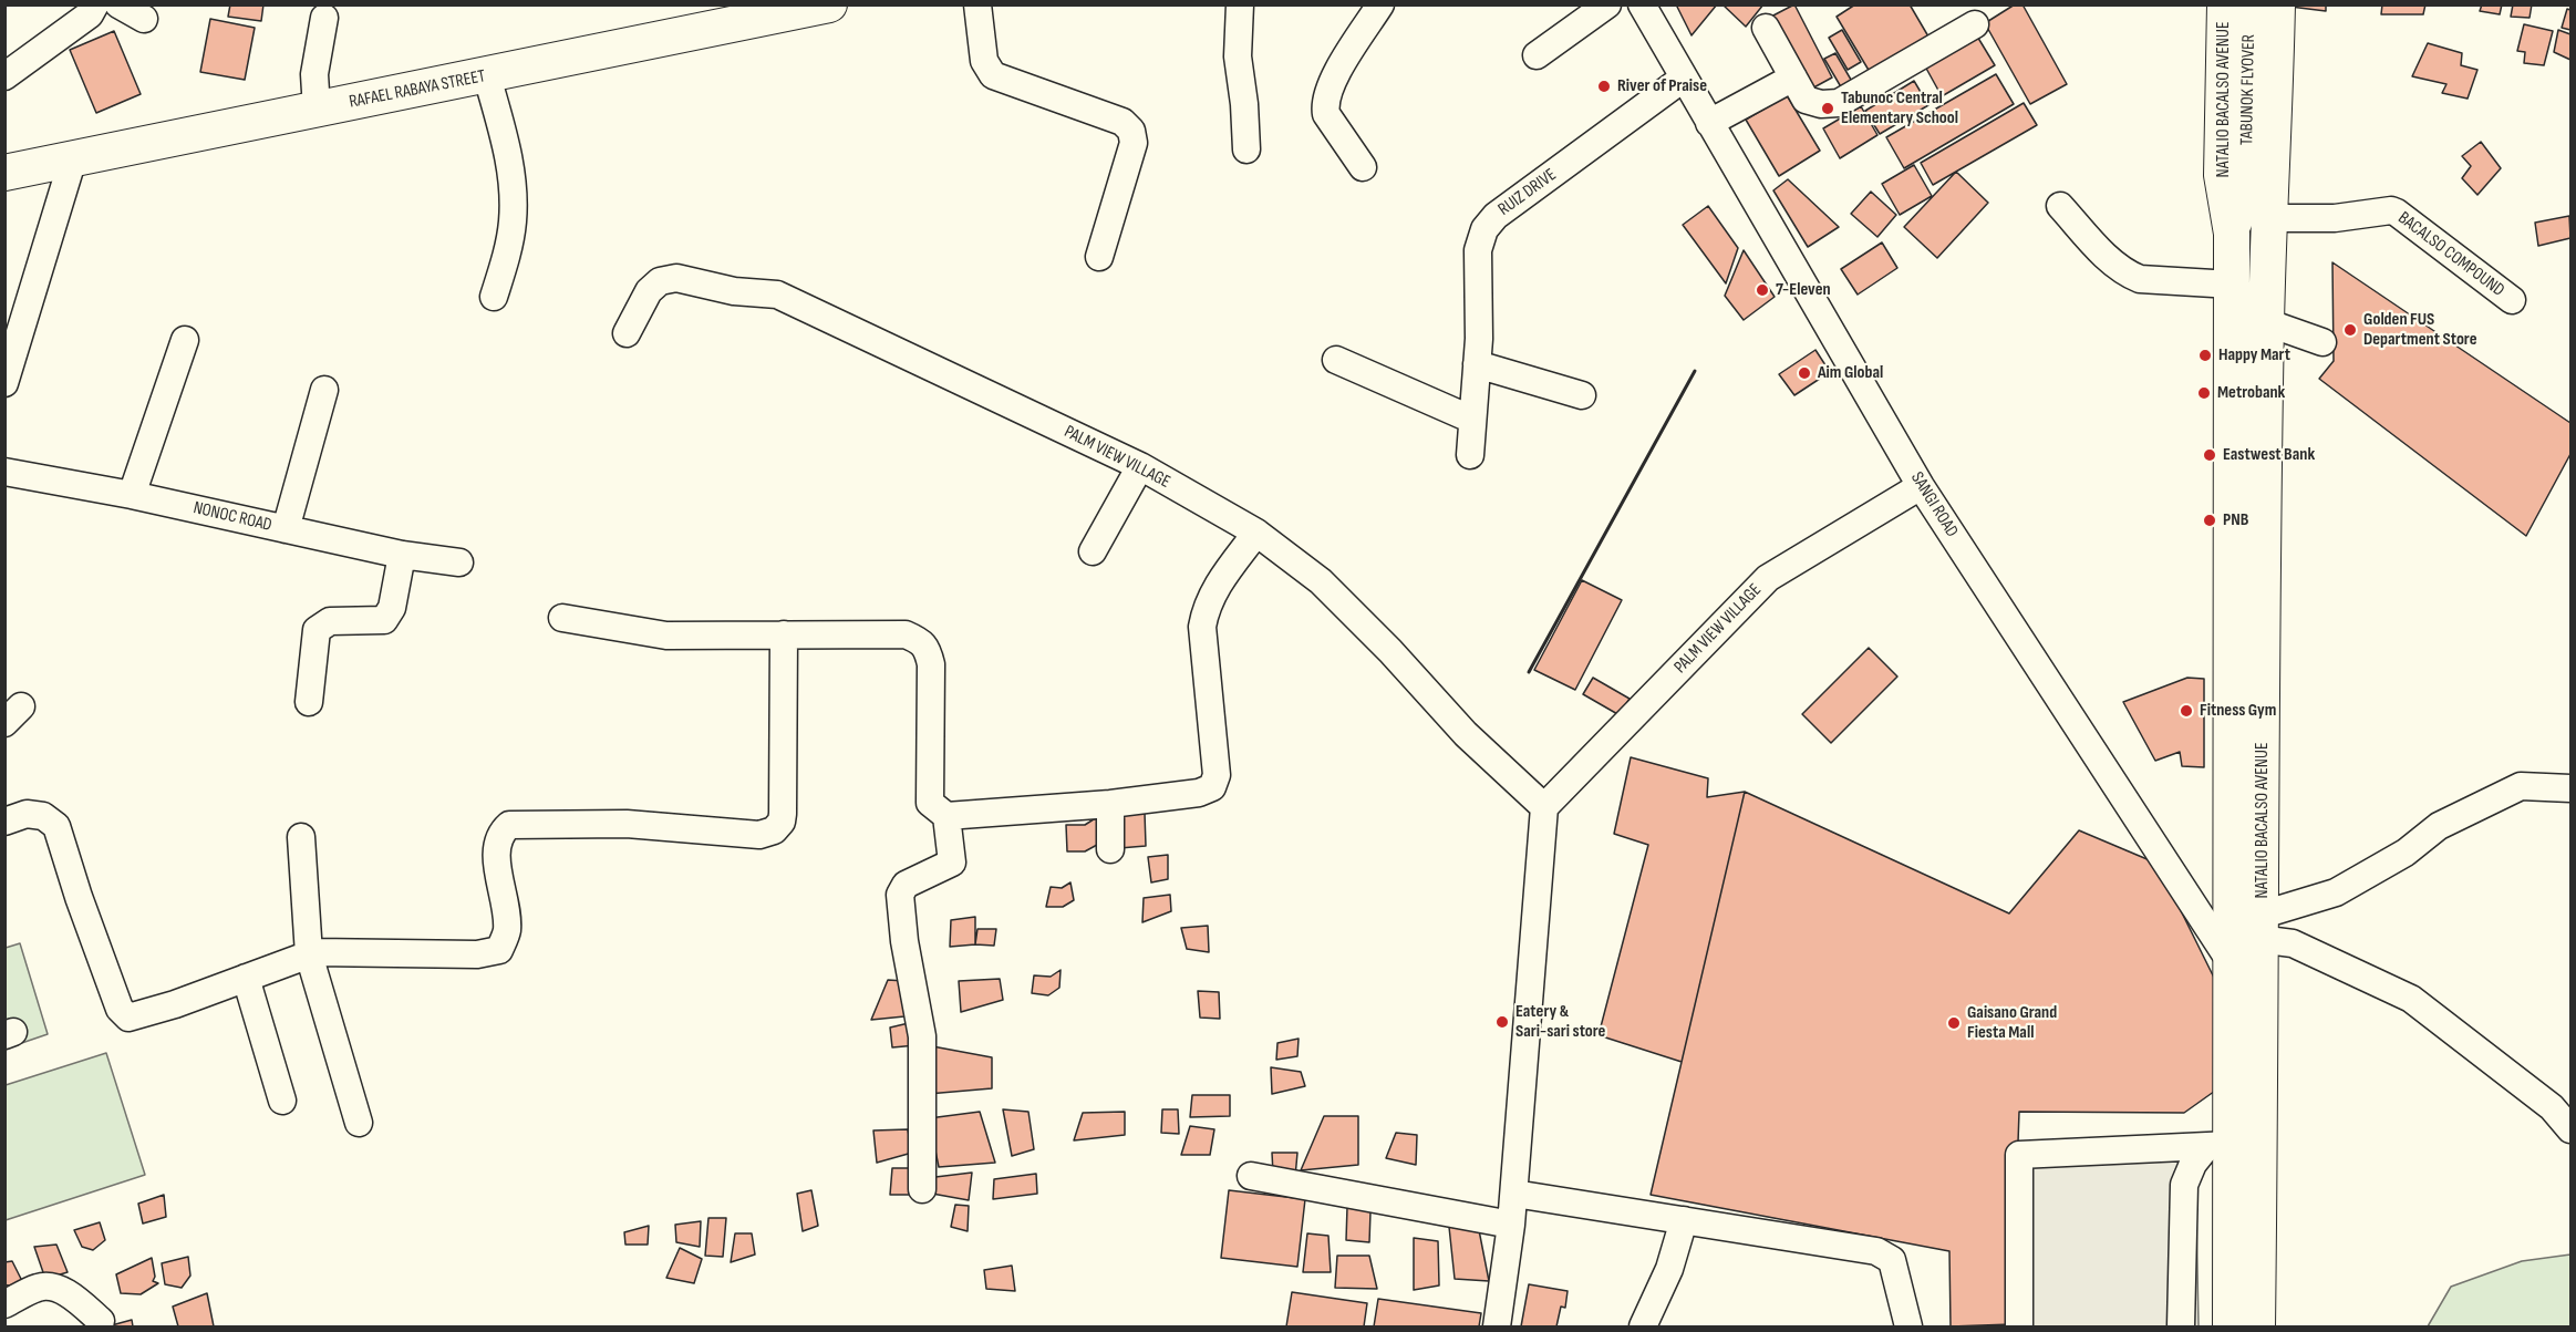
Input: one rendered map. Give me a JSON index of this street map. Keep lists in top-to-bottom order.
{
  "streets": {
    "main road": ["RAFAEL RABAYA STREET", "TABUNOK FLYOVER", "NATALIO BACALSO AVENUE"],
    "street": [
      "RUIZ DRIVE",
      "BACALSO COMPOUND",
      "PALM VIEW VILLAGE",
      "SANGI ROAD",
      "NONOC ROAD"
    ]
  },
  "crossings": [
    ["TABUNOK FLYOVER", "NATALIO BACALSO AVENUE"],
    ["NATALIO BACALSO AVENUE", "BACALSO COMPOUND"],
    ["NATALIO BACALSO AVENUE", "SANGI ROAD"],
    ["RUIZ DRIVE", "SANGI ROAD"],
    ["PALM VIEW VILLAGE", "SANGI ROAD"]
  ],
  "places": [
    "River of Praise",
    "Tabunoc Central Elementary School",
    "7-Eleven",
    "Golden FUS Department Store",
    "Happy Mart",
    "Aim Global",
    "Metrobank",
    "Eastwest Bank",
    "PNB",
    "Fitness Gym",
    "Eatery & Sari-sari store",
    "Gaisano Grand Fiesta Mall"
  ]
}
